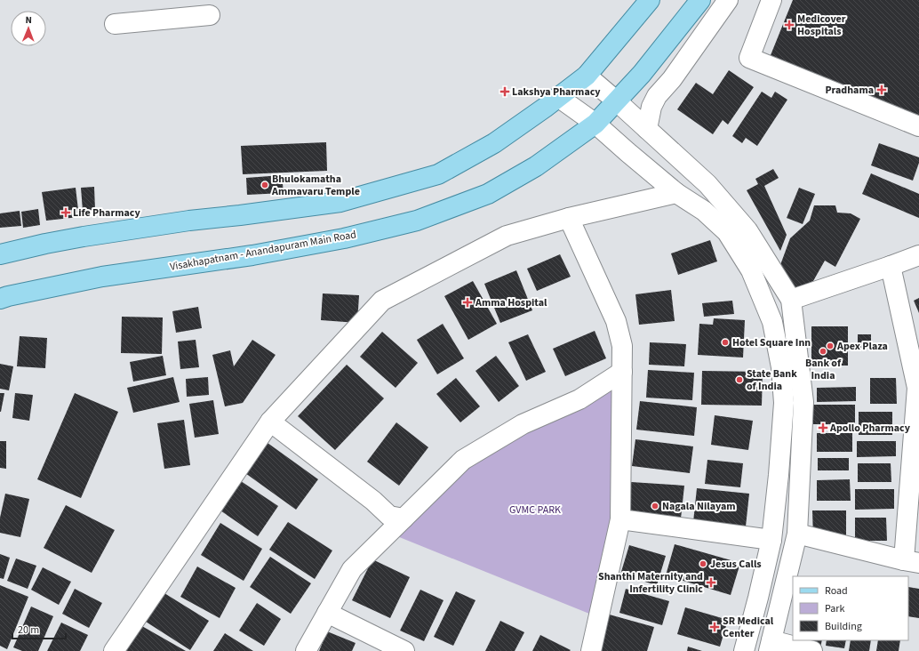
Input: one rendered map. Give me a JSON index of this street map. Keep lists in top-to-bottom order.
{
  "streets": {
    "main road": ["Visakhapatnam - Anandapuram Main Road"]
  },
  "parks": ["GVMC PARK"],
  "places": {
    "health": [
      "Medicover Hospitals",
      "Pradhama",
      "Lakshya Pharmacy",
      "Life Pharmacy",
      "Amma Hospital",
      "Apollo Pharmacy",
      "Shanthi Maternity and Infertility Clinic",
      "SR Medical Center"
    ],
    "other": [
      "Bhulokamatha Ammavaru Temple",
      "Hotel Square Inn",
      "Apex Plaza",
      "Bank of India",
      "State Bank of India",
      "Nagala Nilayam",
      "Jesus Calls"
    ]
  },
  "legend": ["Road", "Park", "Building"],
  "scale_bar": "20 m",
  "north": "top"
}
